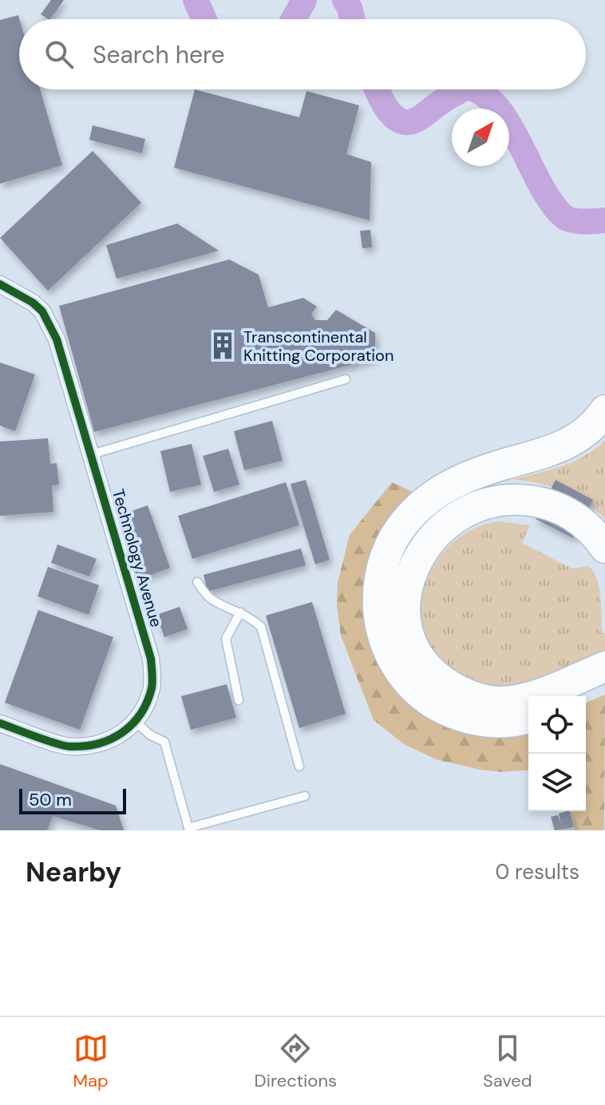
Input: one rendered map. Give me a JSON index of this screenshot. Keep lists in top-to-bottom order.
{
  "streets": {
    "street": ["Technology Avenue"]
  },
  "places": {
    "building": ["Transcontinental Knitting Corporation"]
  },
  "scale_bar": "50 m",
  "north": "top right",
  "page": {
    "search": "Search here",
    "scale": "50 m",
    "heading": ["Nearby", "0 results"],
    "nav": ["Map", "Directions", "Saved"]
  }
}
